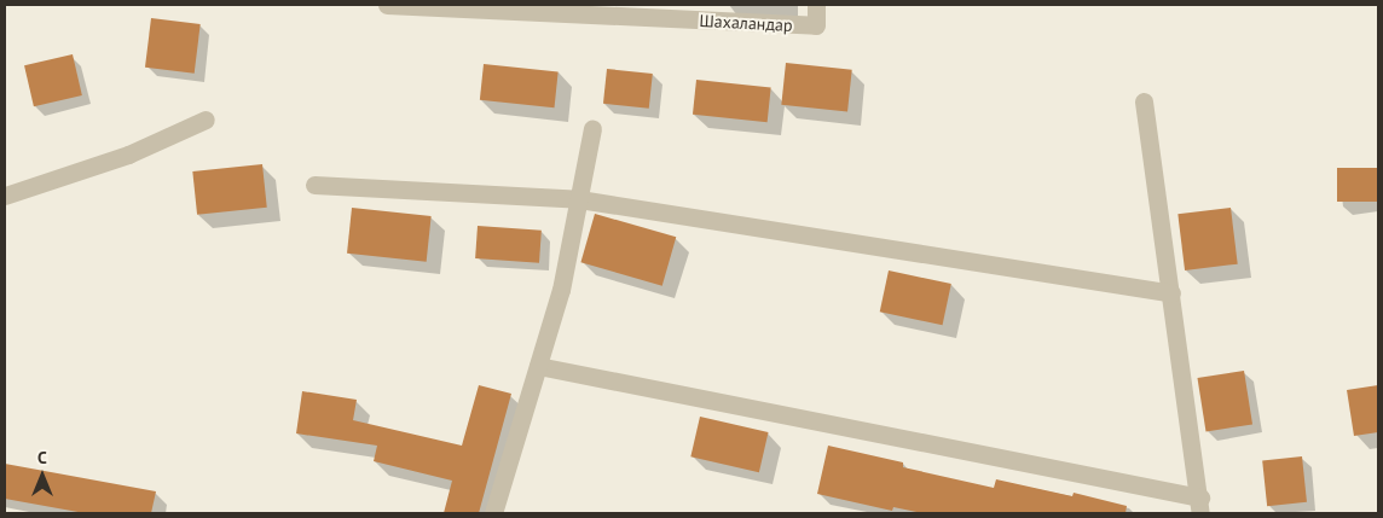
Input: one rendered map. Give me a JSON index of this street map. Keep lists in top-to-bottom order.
{
  "streets": {
    "street": ["Шахаландар"]
  },
  "north": "top"
}
